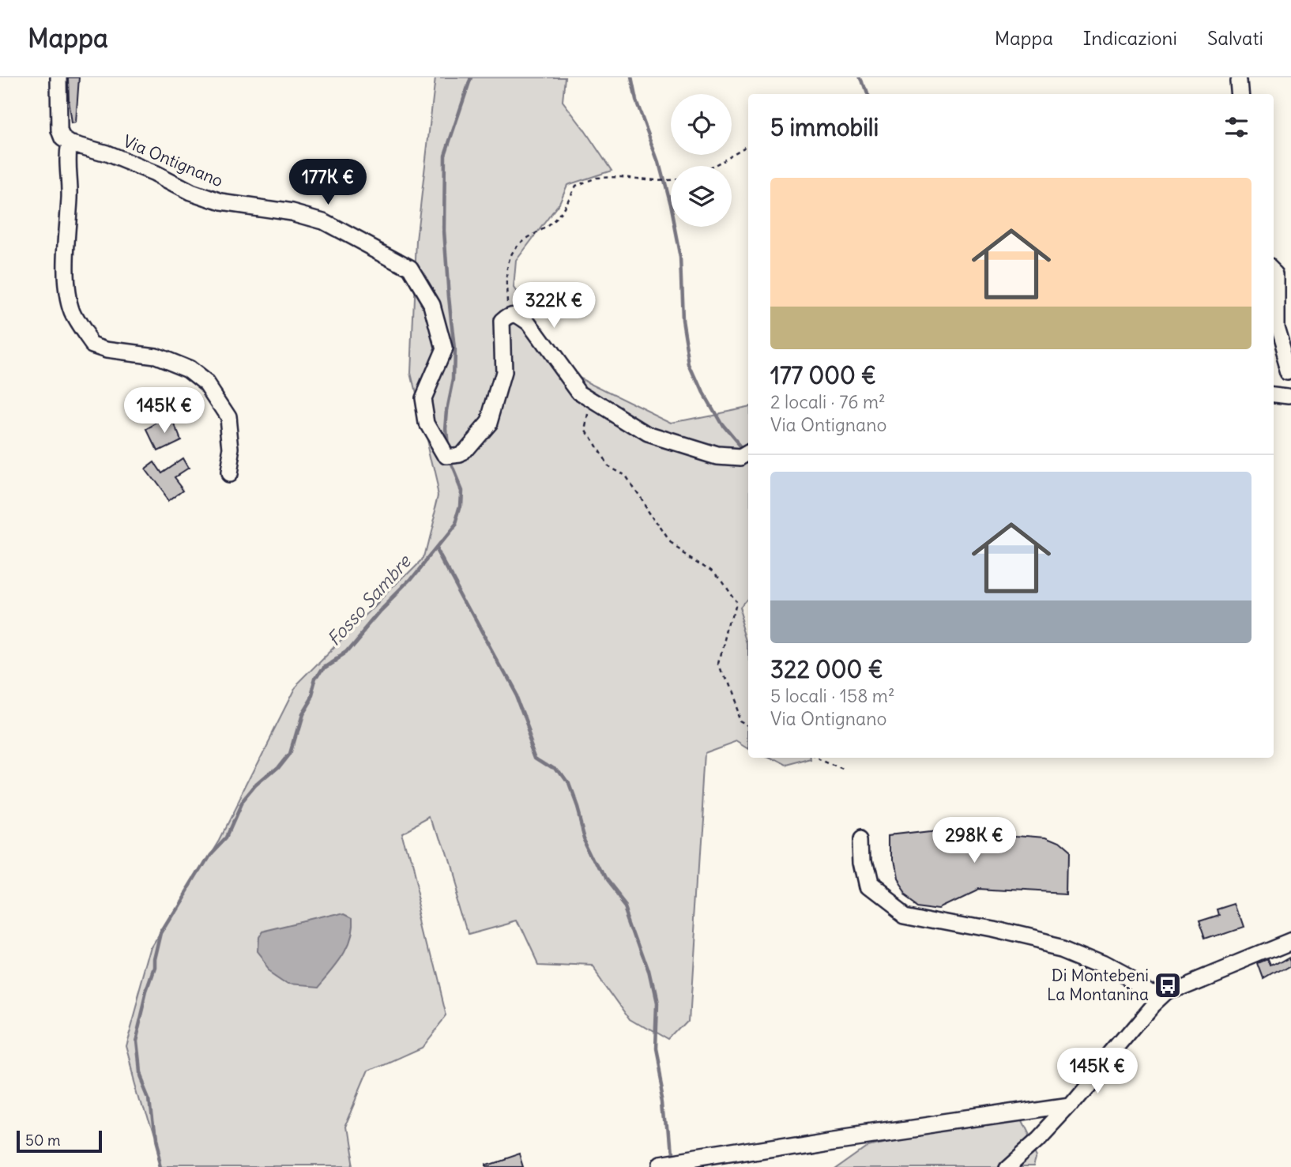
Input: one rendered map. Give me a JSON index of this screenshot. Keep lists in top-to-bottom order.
{
  "streets": {
    "street": ["Via Ontignano"]
  },
  "water": ["Fosso Sambre"],
  "places": {
    "bus stop": ["Di Montebeni La Montanina"]
  },
  "scale_bar": "50 m",
  "page": {
    "header": "Mappa",
    "nav": ["Mappa", "Indicazioni", "Salvati"],
    "heading": "5 immobili",
    "price": [
      "177K €",
      "322K €",
      "145K €",
      "298K €",
      "145K €"
    ],
    "list": [
      {
        "name": "177 000 €",
        "note": "2 locali · 76 m² · Via Ontignano"
      },
      {
        "name": "322 000 €",
        "note": "5 locali · 158 m² · Via Ontignano"
      }
    ],
    "scale": "50 m"
  }
}
